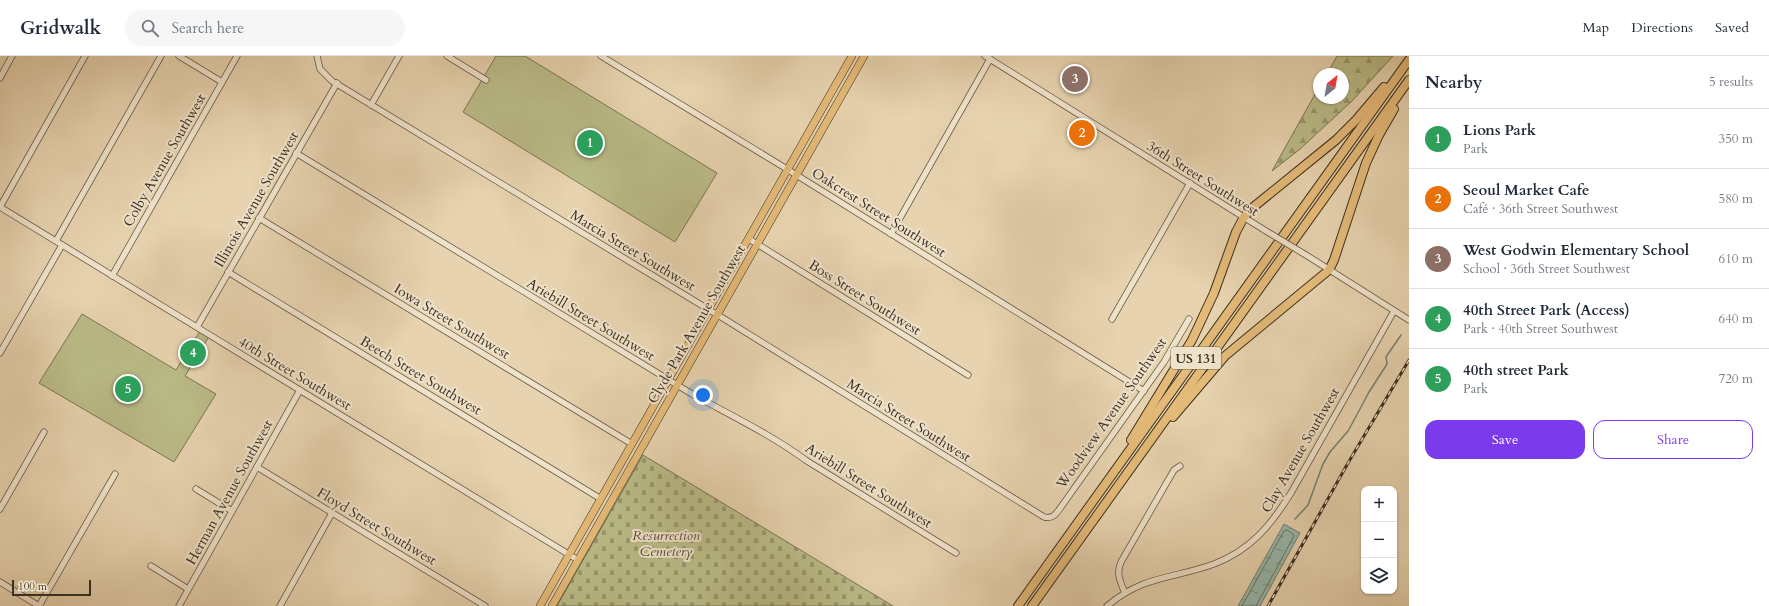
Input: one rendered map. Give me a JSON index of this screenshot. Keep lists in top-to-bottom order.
{
  "streets": {
    "highway": ["US 131"],
    "main road": ["Clyde Park Avenue Southwest"],
    "street": [
      "Colby Avenue Southwest",
      "36th Street Southwest",
      "Illinois Avenue Southwest",
      "Oakcrest Street Southwest",
      "Marcia Street Southwest",
      "Boss Street Southwest",
      "Ariebill Street Southwest",
      "Iowa Street Southwest",
      "40th Street Southwest",
      "Beech Street Southwest",
      "Woodview Avenue Southwest",
      "Clay Avenue Southwest",
      "Herman Avenue Southwest",
      "Floyd Street Southwest"
    ]
  },
  "crossings": [
    ["Colby Avenue Southwest", "40th Street Southwest"],
    ["36th Street Southwest", "Clay Avenue Southwest"],
    ["Illinois Avenue Southwest", "Marcia Street Southwest"],
    ["Illinois Avenue Southwest", "Ariebill Street Southwest"],
    ["Illinois Avenue Southwest", "Iowa Street Southwest"],
    ["Illinois Avenue Southwest", "40th Street Southwest"],
    ["Illinois Avenue Southwest", "Beech Street Southwest"],
    ["Oakcrest Street Southwest", "Clyde Park Avenue Southwest"],
    ["Oakcrest Street Southwest", "Woodview Avenue Southwest"],
    ["Marcia Street Southwest", "Clyde Park Avenue Southwest"],
    ["Marcia Street Southwest", "Woodview Avenue Southwest"],
    ["Boss Street Southwest", "Clyde Park Avenue Southwest"],
    ["Ariebill Street Southwest", "Clyde Park Avenue Southwest"],
    ["Iowa Street Southwest", "Clyde Park Avenue Southwest"],
    ["Clyde Park Avenue Southwest", "40th Street Southwest"],
    ["Clyde Park Avenue Southwest", "Beech Street Southwest"],
    ["40th Street Southwest", "Herman Avenue Southwest"],
    ["Herman Avenue Southwest", "Floyd Street Southwest"]
  ],
  "parks": ["Resurrection Cemetery"],
  "scale_bar": "100 m",
  "north": "top right",
  "page": {
    "header": "Gridwalk",
    "search": "Search here",
    "nav": ["Map", "Directions", "Saved"],
    "heading": ["Nearby", "5 results"],
    "pins": [
      "3",
      "2",
      "1",
      "4",
      "5"
    ],
    "list": [
      {
        "mark": "1",
        "name": "Lions Park",
        "note": "Park",
        "value": "350 m"
      },
      {
        "mark": "2",
        "name": "Seoul Market Cafe",
        "note": "Café · 36th Street Southwest",
        "value": "580 m"
      },
      {
        "mark": "3",
        "name": "West Godwin Elementary School",
        "note": "School · 36th Street Southwest",
        "value": "610 m"
      },
      {
        "mark": "4",
        "name": "40th Street Park (Access)",
        "note": "Park · 40th Street Southwest",
        "value": "640 m"
      },
      {
        "mark": "5",
        "name": "40th street Park",
        "note": "Park",
        "value": "720 m"
      }
    ],
    "buttons": ["Save", "Share"],
    "map_buttons": ["+", "−"],
    "scale": "100 m"
  }
}
